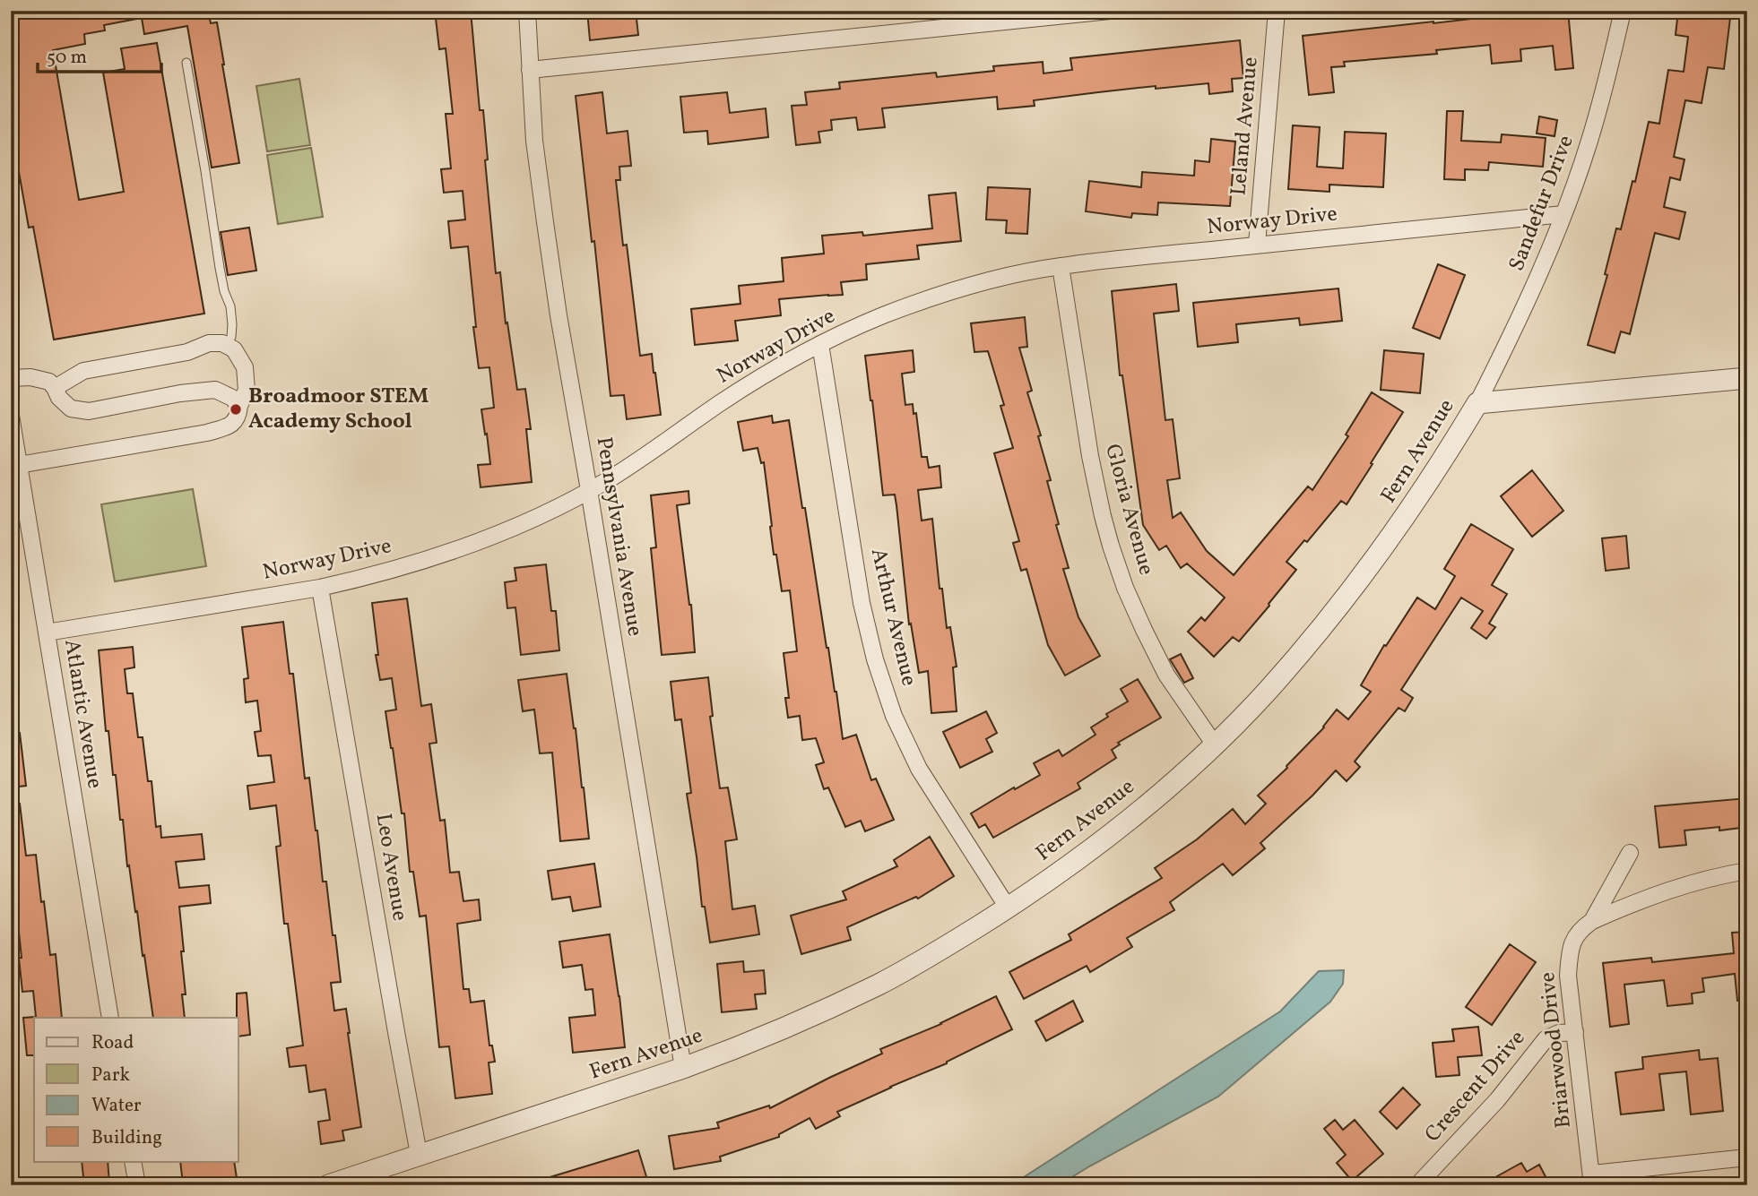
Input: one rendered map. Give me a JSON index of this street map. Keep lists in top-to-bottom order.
{
  "streets": {
    "street": [
      "Leland Avenue",
      "Sandefur Drive",
      "Norway Drive",
      "Fern Avenue",
      "Gloria Avenue",
      "Pennsylvania Avenue",
      "Arthur Avenue",
      "Atlantic Avenue",
      "Leo Avenue",
      "Briarwood Drive",
      "Crescent Drive"
    ]
  },
  "crossings": [
    ["Leland Avenue", "Norway Drive"],
    ["Sandefur Drive", "Norway Drive"],
    ["Sandefur Drive", "Fern Avenue"],
    ["Norway Drive", "Gloria Avenue"],
    ["Norway Drive", "Pennsylvania Avenue"],
    ["Norway Drive", "Arthur Avenue"],
    ["Norway Drive", "Atlantic Avenue"],
    ["Norway Drive", "Leo Avenue"],
    ["Fern Avenue", "Gloria Avenue"],
    ["Fern Avenue", "Pennsylvania Avenue"],
    ["Fern Avenue", "Arthur Avenue"],
    ["Fern Avenue", "Leo Avenue"],
    ["Briarwood Drive", "Crescent Drive"]
  ],
  "places": ["Broadmoor STEM Academy School"],
  "legend": [
    "Road",
    "Park",
    "Water",
    "Building"
  ],
  "scale_bar": "50 m"
}
